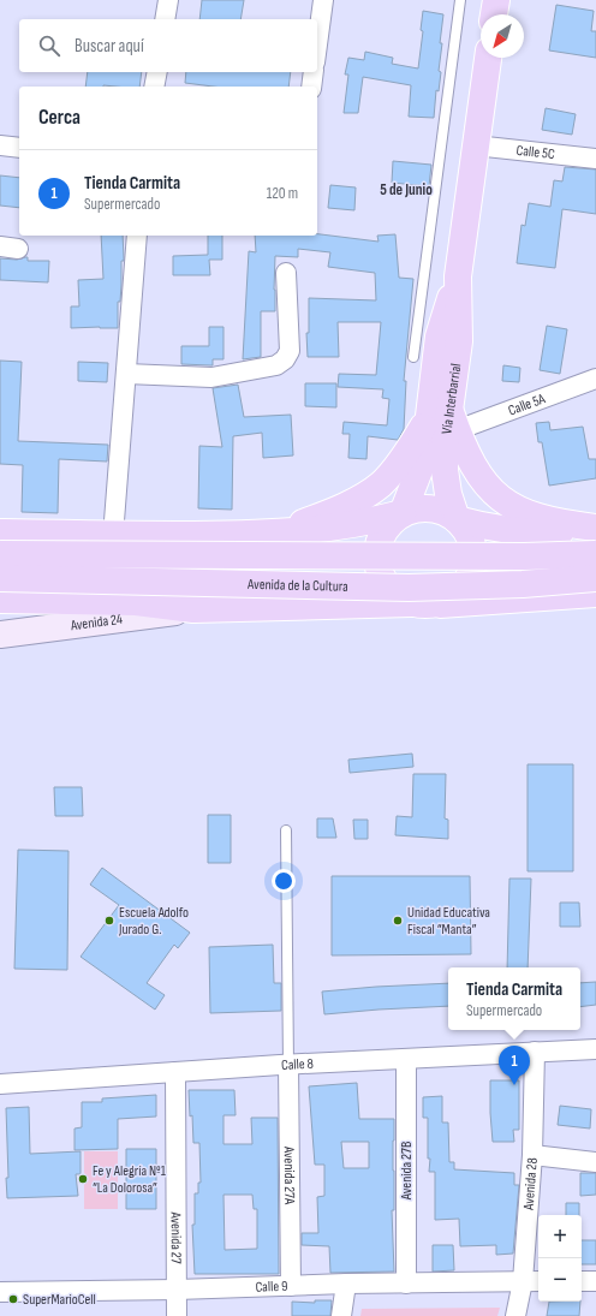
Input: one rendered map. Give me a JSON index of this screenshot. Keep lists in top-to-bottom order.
{
  "streets": {
    "main road": ["Vía Interbarrial", "Avenida de la Cultura", "Avenida 24"],
    "street": [
      "Calle 5C",
      "Calle 5A",
      "Calle 8",
      "Avenida 27B",
      "Avenida 27A",
      "Avenida 28",
      "Avenida 27",
      "Calle 9"
    ]
  },
  "crossings": [
    ["Calle 5C", "Vía Interbarrial"],
    ["Vía Interbarrial", "Calle 5A"],
    ["Vía Interbarrial", "Avenida de la Cultura"],
    ["Avenida de la Cultura", "Avenida 24"],
    ["Calle 8", "Avenida 27B"],
    ["Calle 8", "Avenida 27A"],
    ["Calle 8", "Avenida 28"],
    ["Calle 8", "Avenida 27"],
    ["Avenida 27B", "Calle 9"],
    ["Avenida 27A", "Calle 9"],
    ["Avenida 28", "Calle 9"],
    ["Avenida 27", "Calle 9"]
  ],
  "districts": ["5 de Junio"],
  "places": [
    "Escuela Adolfo Jurado G.",
    "Unidad Educativa Fiscal “Manta”",
    "Fe y Alegría Nº1 “La Dolorosa”",
    "SuperMarioCell"
  ],
  "north": "bottom left",
  "page": {
    "search": "Buscar aquí",
    "heading": "Cerca",
    "list": [
      {
        "mark": "1",
        "name": "Tienda Carmita",
        "note": "Supermercado",
        "value": "120 m"
      }
    ],
    "popup": ["Tienda Carmita", "Supermercado"],
    "pins": "1",
    "map_buttons": ["+", "−"]
  }
}
